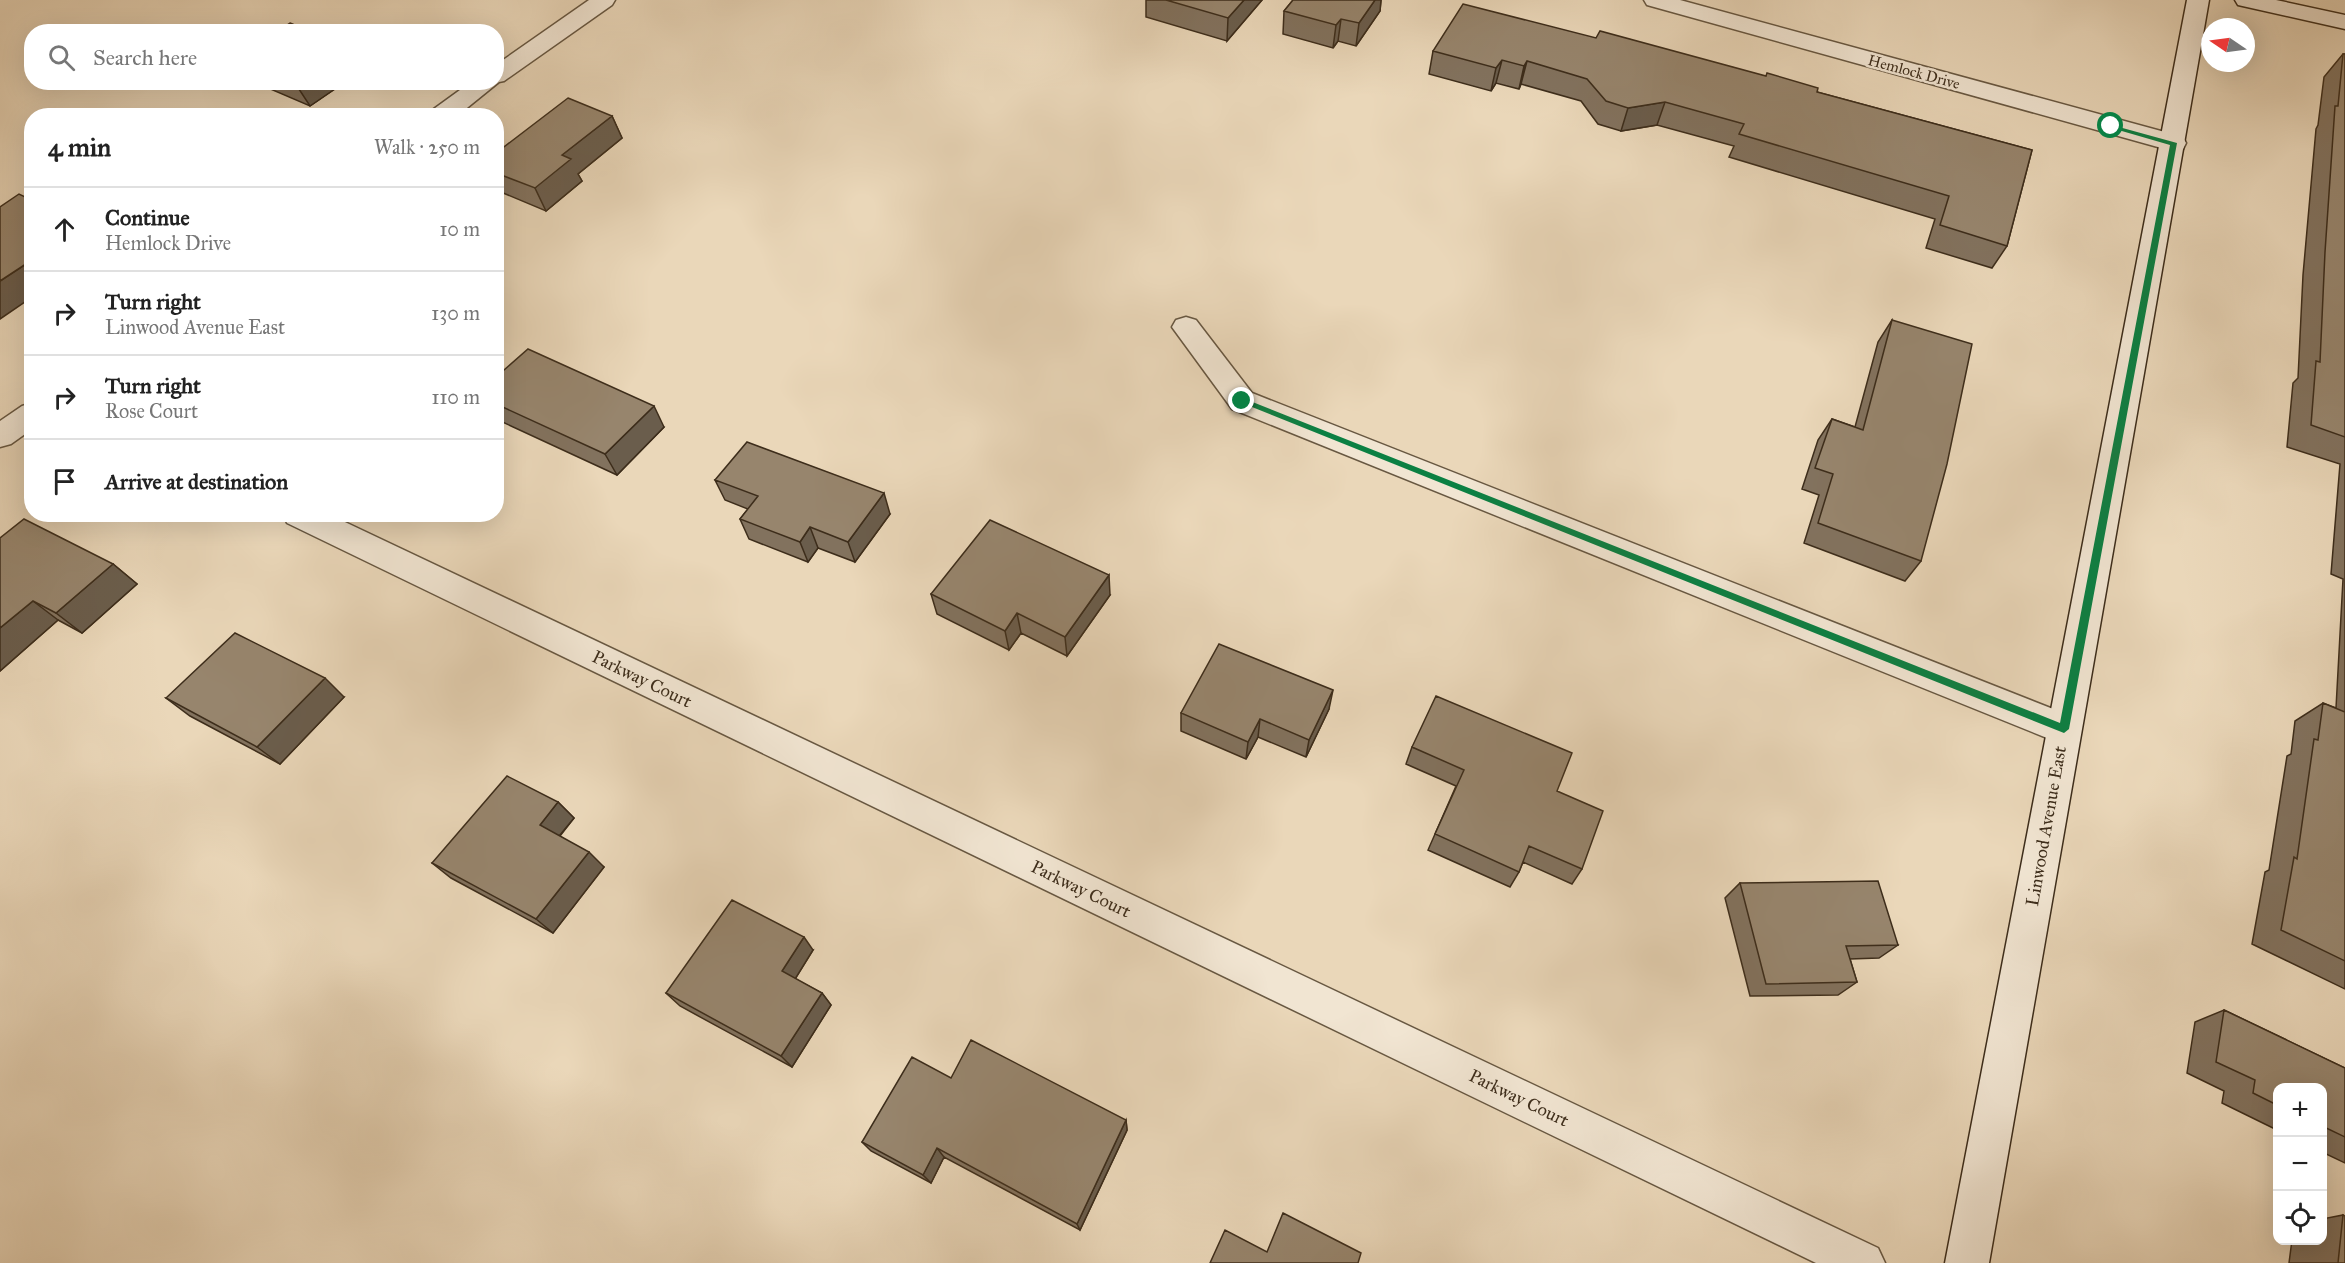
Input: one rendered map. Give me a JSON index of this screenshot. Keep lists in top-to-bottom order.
{
  "streets": {
    "street": ["Hemlock Drive", "Parkway Court", "Linwood Avenue East"]
  },
  "crossings": [
    ["Hemlock Drive", "Linwood Avenue East"]
  ],
  "north": "left",
  "page": {
    "search": "Search here",
    "heading": ["4 min", "Walk · 250 m"],
    "list": [
      ["Continue", "Hemlock Drive", "10 m"],
      ["Turn right", "Linwood Avenue East", "130 m"],
      ["Turn right", "Rose Court", "110 m"],
      "Arrive at destination"
    ],
    "map_buttons": ["+", "−"]
  }
}
